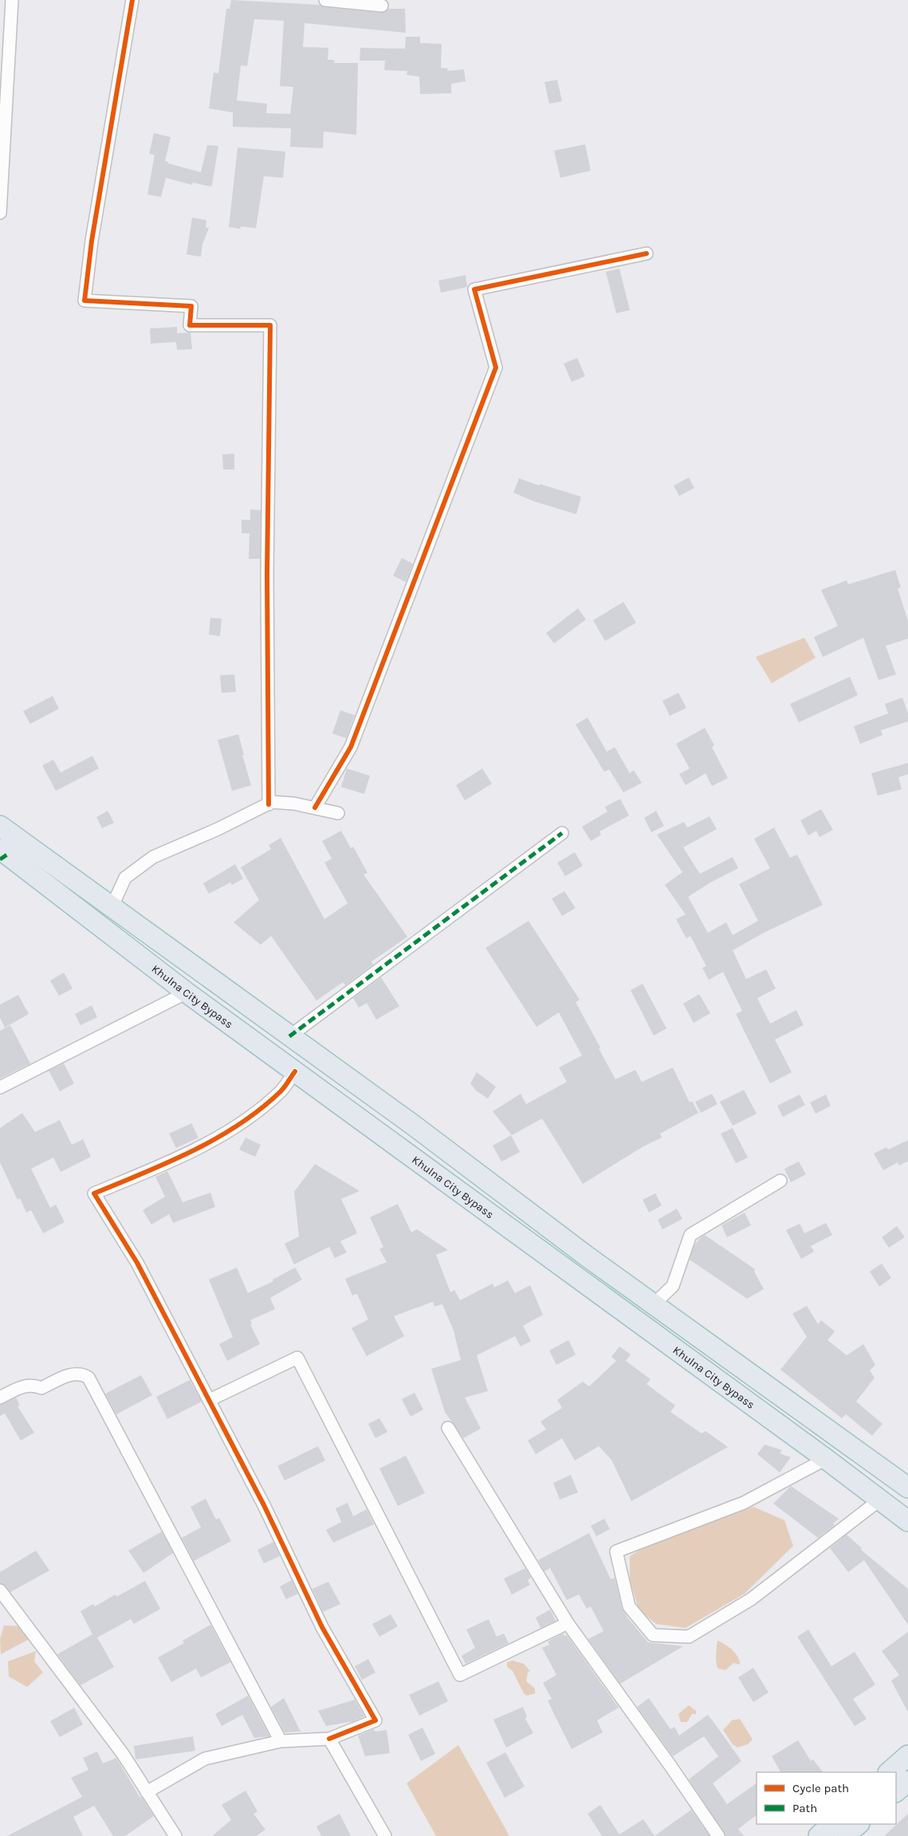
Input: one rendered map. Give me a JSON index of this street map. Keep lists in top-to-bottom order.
{
  "streets": {
    "highway": ["Khulna City Bypass"]
  },
  "legend": ["Cycle path", "Path"]
}
